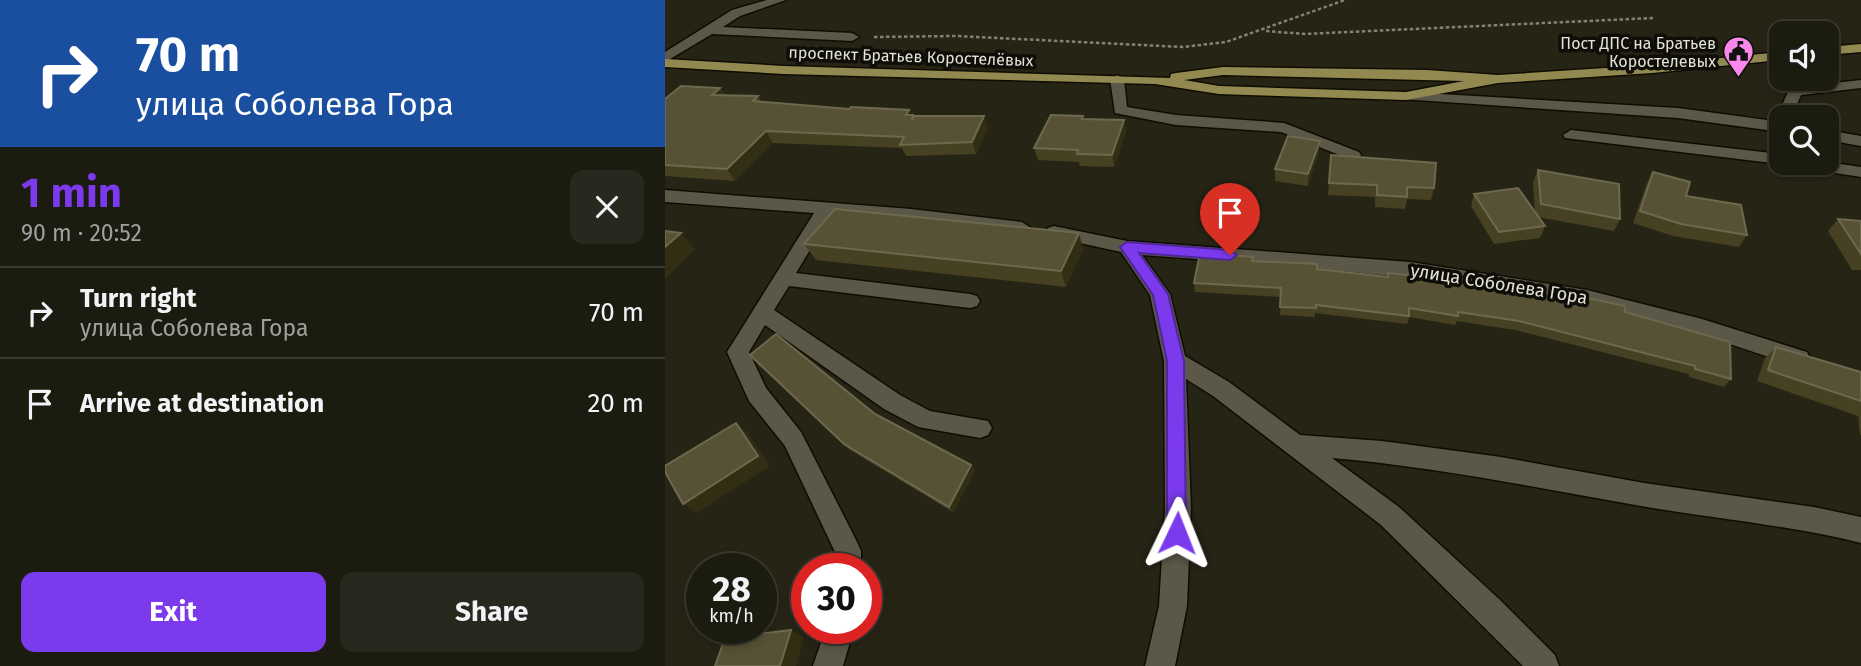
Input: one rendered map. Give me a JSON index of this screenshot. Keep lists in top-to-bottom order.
{
  "streets": {
    "main road": ["проспект Братьев Коростелёвых"],
    "street": ["улица Соболева Гора"]
  },
  "places": {
    "public building": ["Пост ДПС на Братьев Коростелевых"]
  },
  "page": {
    "turn": ["70 m", "улица Соболева Гора"],
    "heading": ["1 min", "90 m · 20:52"],
    "list": [
      {
        "name": "Turn right",
        "note": "улица Соболева Гора",
        "value": "70 m"
      },
      {
        "name": "Arrive at destination",
        "value": "20 m"
      }
    ],
    "speed": "28 km/h",
    "limit": "30",
    "buttons": ["Exit", "Share"]
  }
}
